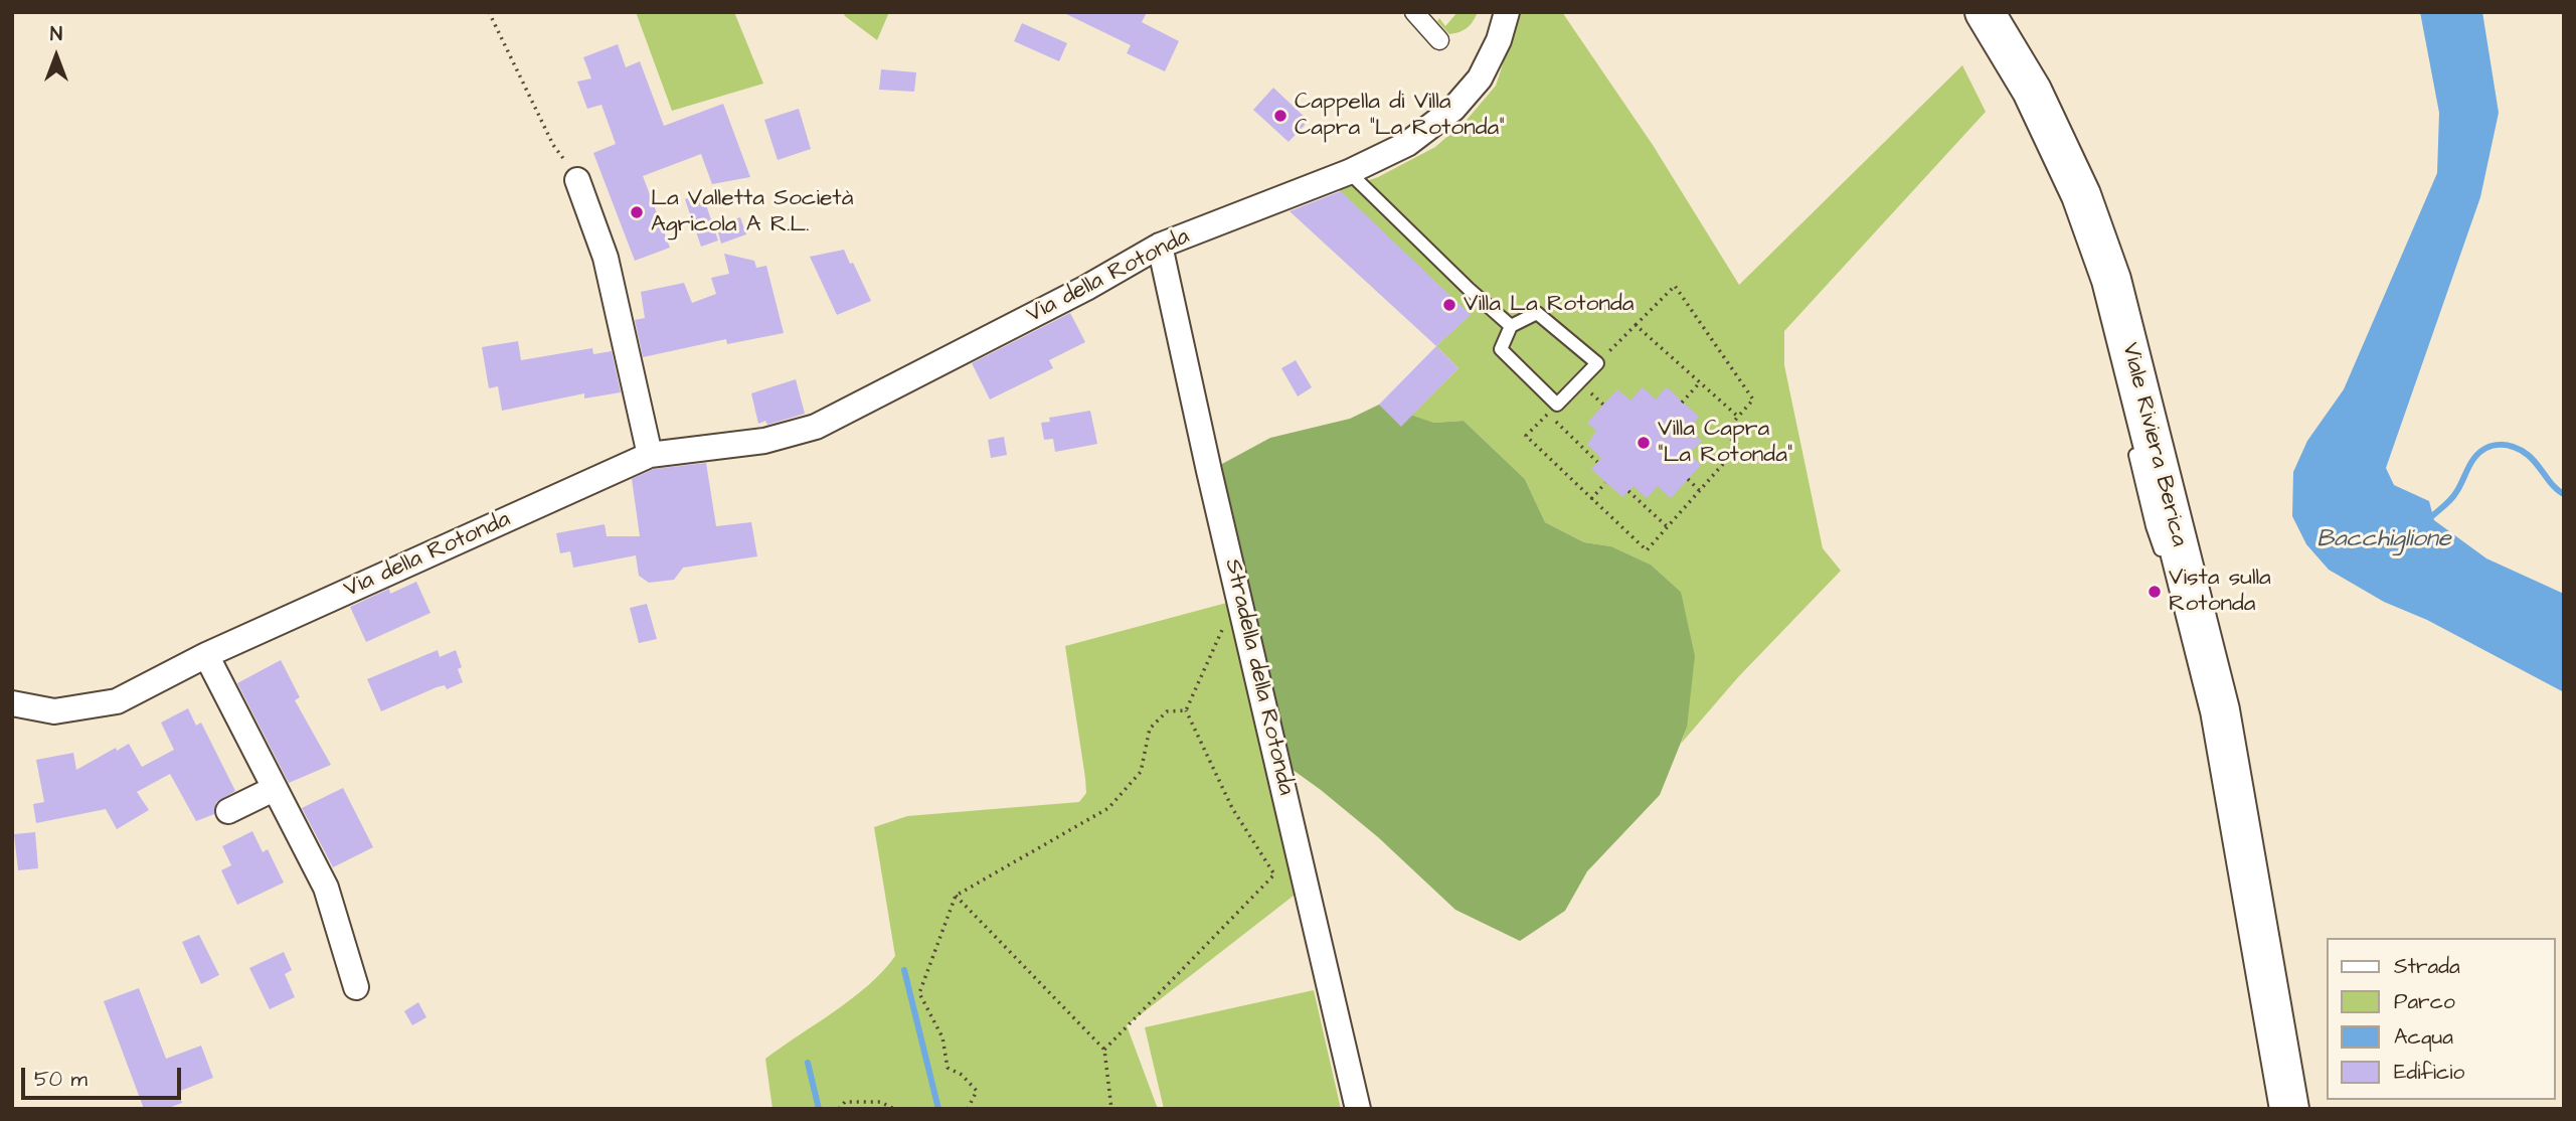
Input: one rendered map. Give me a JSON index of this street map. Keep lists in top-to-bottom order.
{
  "streets": {
    "main road": ["Viale Riviera Berica"],
    "street": ["Via della Rotonda", "Stradella della Rotonda"]
  },
  "crossings": [
    ["Via della Rotonda", "Stradella della Rotonda"]
  ],
  "water": ["Bacchiglione"],
  "places": [
    "Cappella di Villa Capra \"La Rotonda\"",
    "La Valletta Società Agricola A R.L.",
    "Villa La Rotonda",
    "Villa Capra \"La Rotonda\"",
    "Vista sulla Rotonda"
  ],
  "legend": [
    "Strada",
    "Parco",
    "Acqua",
    "Edificio"
  ],
  "scale_bar": "50 m",
  "north": "top"
}
